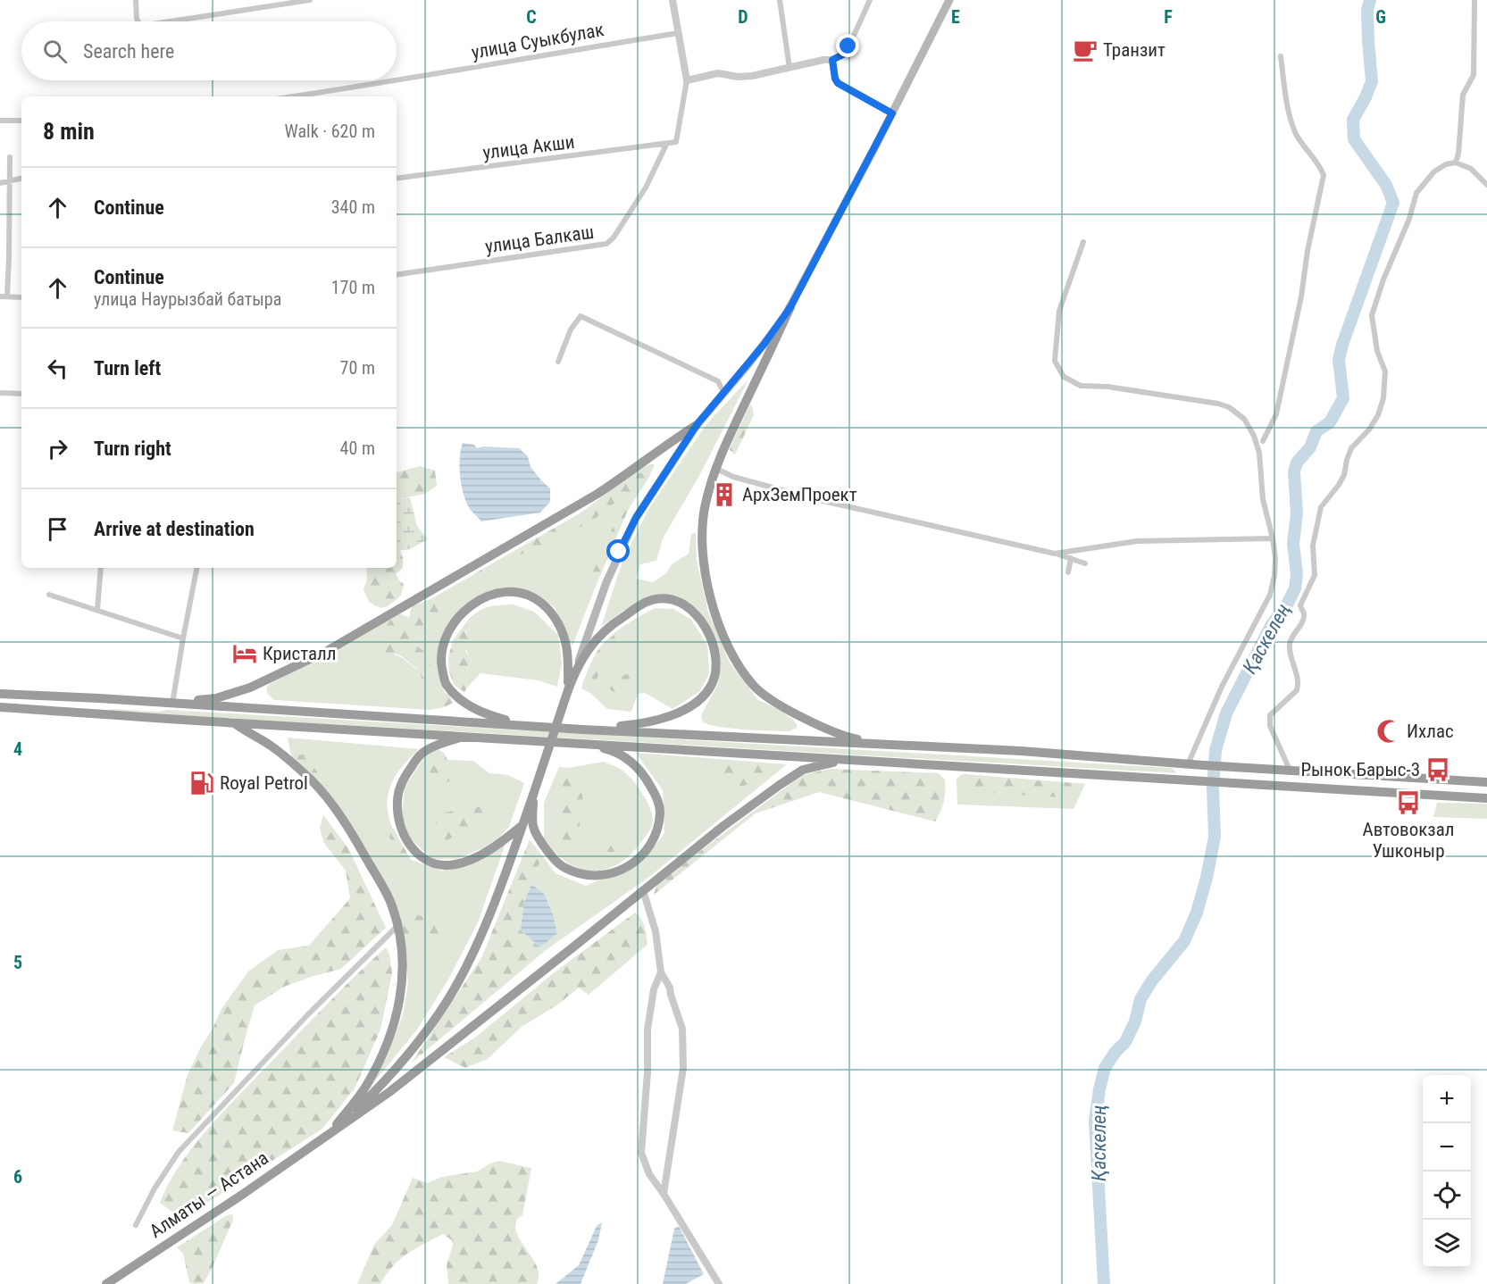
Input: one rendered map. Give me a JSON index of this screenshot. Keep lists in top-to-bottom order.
{
  "streets": {
    "highway": ["Алматы — Астана"],
    "street": ["улица Суыкбулак", "улица Акши", "улица Балкаш"]
  },
  "crossings": [
    ["улица Акши", "улица Балкаш"]
  ],
  "water": ["Қаскелең"],
  "places": {
    "cafe": ["Транзит"],
    "building": ["АрхЗемПроект"],
    "hotel": ["Кристалл"],
    "mosque": ["Ихлас"],
    "bus stop": ["Рынок Барыс-3", "Автовокзал Ушконыр"],
    "fuel station": ["Royal Petrol"]
  },
  "page": {
    "search": "Search here",
    "heading": ["8 min", "Walk · 620 m"],
    "list": [
      ["Continue", "340 m"],
      ["Continue", "улица Наурызбай батыра", "170 m"],
      ["Turn left", "70 m"],
      ["Turn right", "40 m"],
      "Arrive at destination"
    ],
    "map_buttons": ["+", "−"]
  },
  "grid": {
    "columns": [
      "C",
      "D",
      "E",
      "F",
      "G"
    ],
    "rows": ["4", "5", "6"]
  }
}
